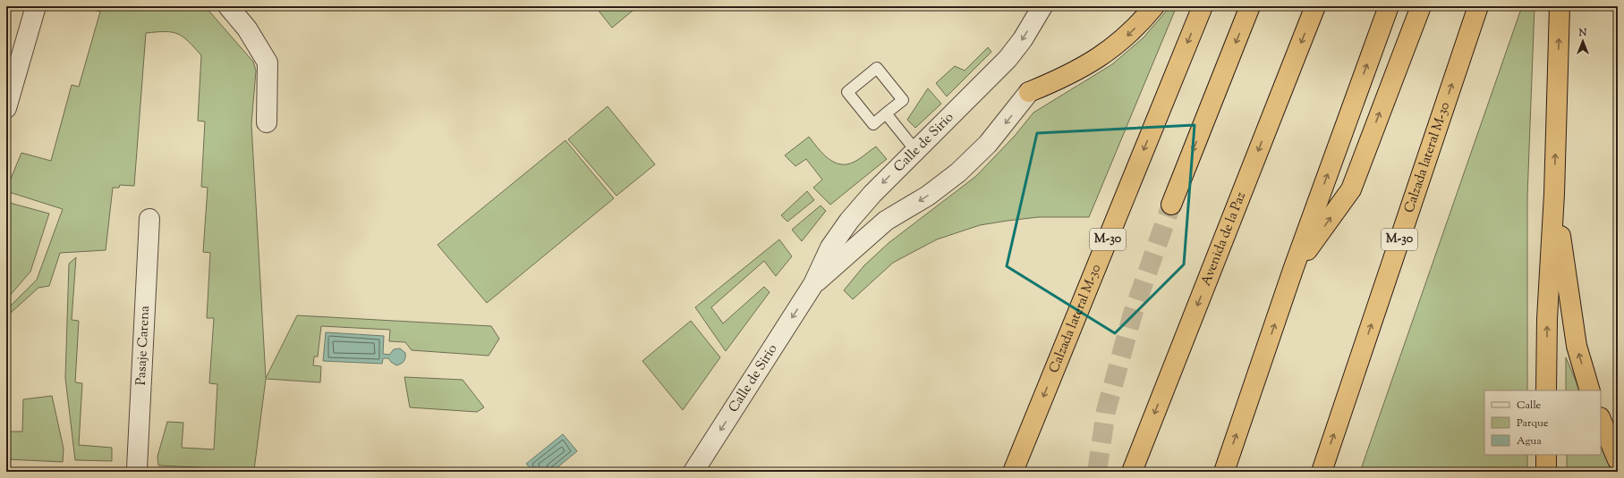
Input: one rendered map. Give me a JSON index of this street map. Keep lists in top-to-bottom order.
{
  "streets": {
    "highway": ["Calzada lateral M-30", "M-30", "Avenida de la Paz"],
    "street": ["Calle de Sirio", "Pasaje Carena"]
  },
  "one_way": ["Calle de Sirio"],
  "legend": ["Calle", "Parque", "Agua"],
  "north": "top"
}
